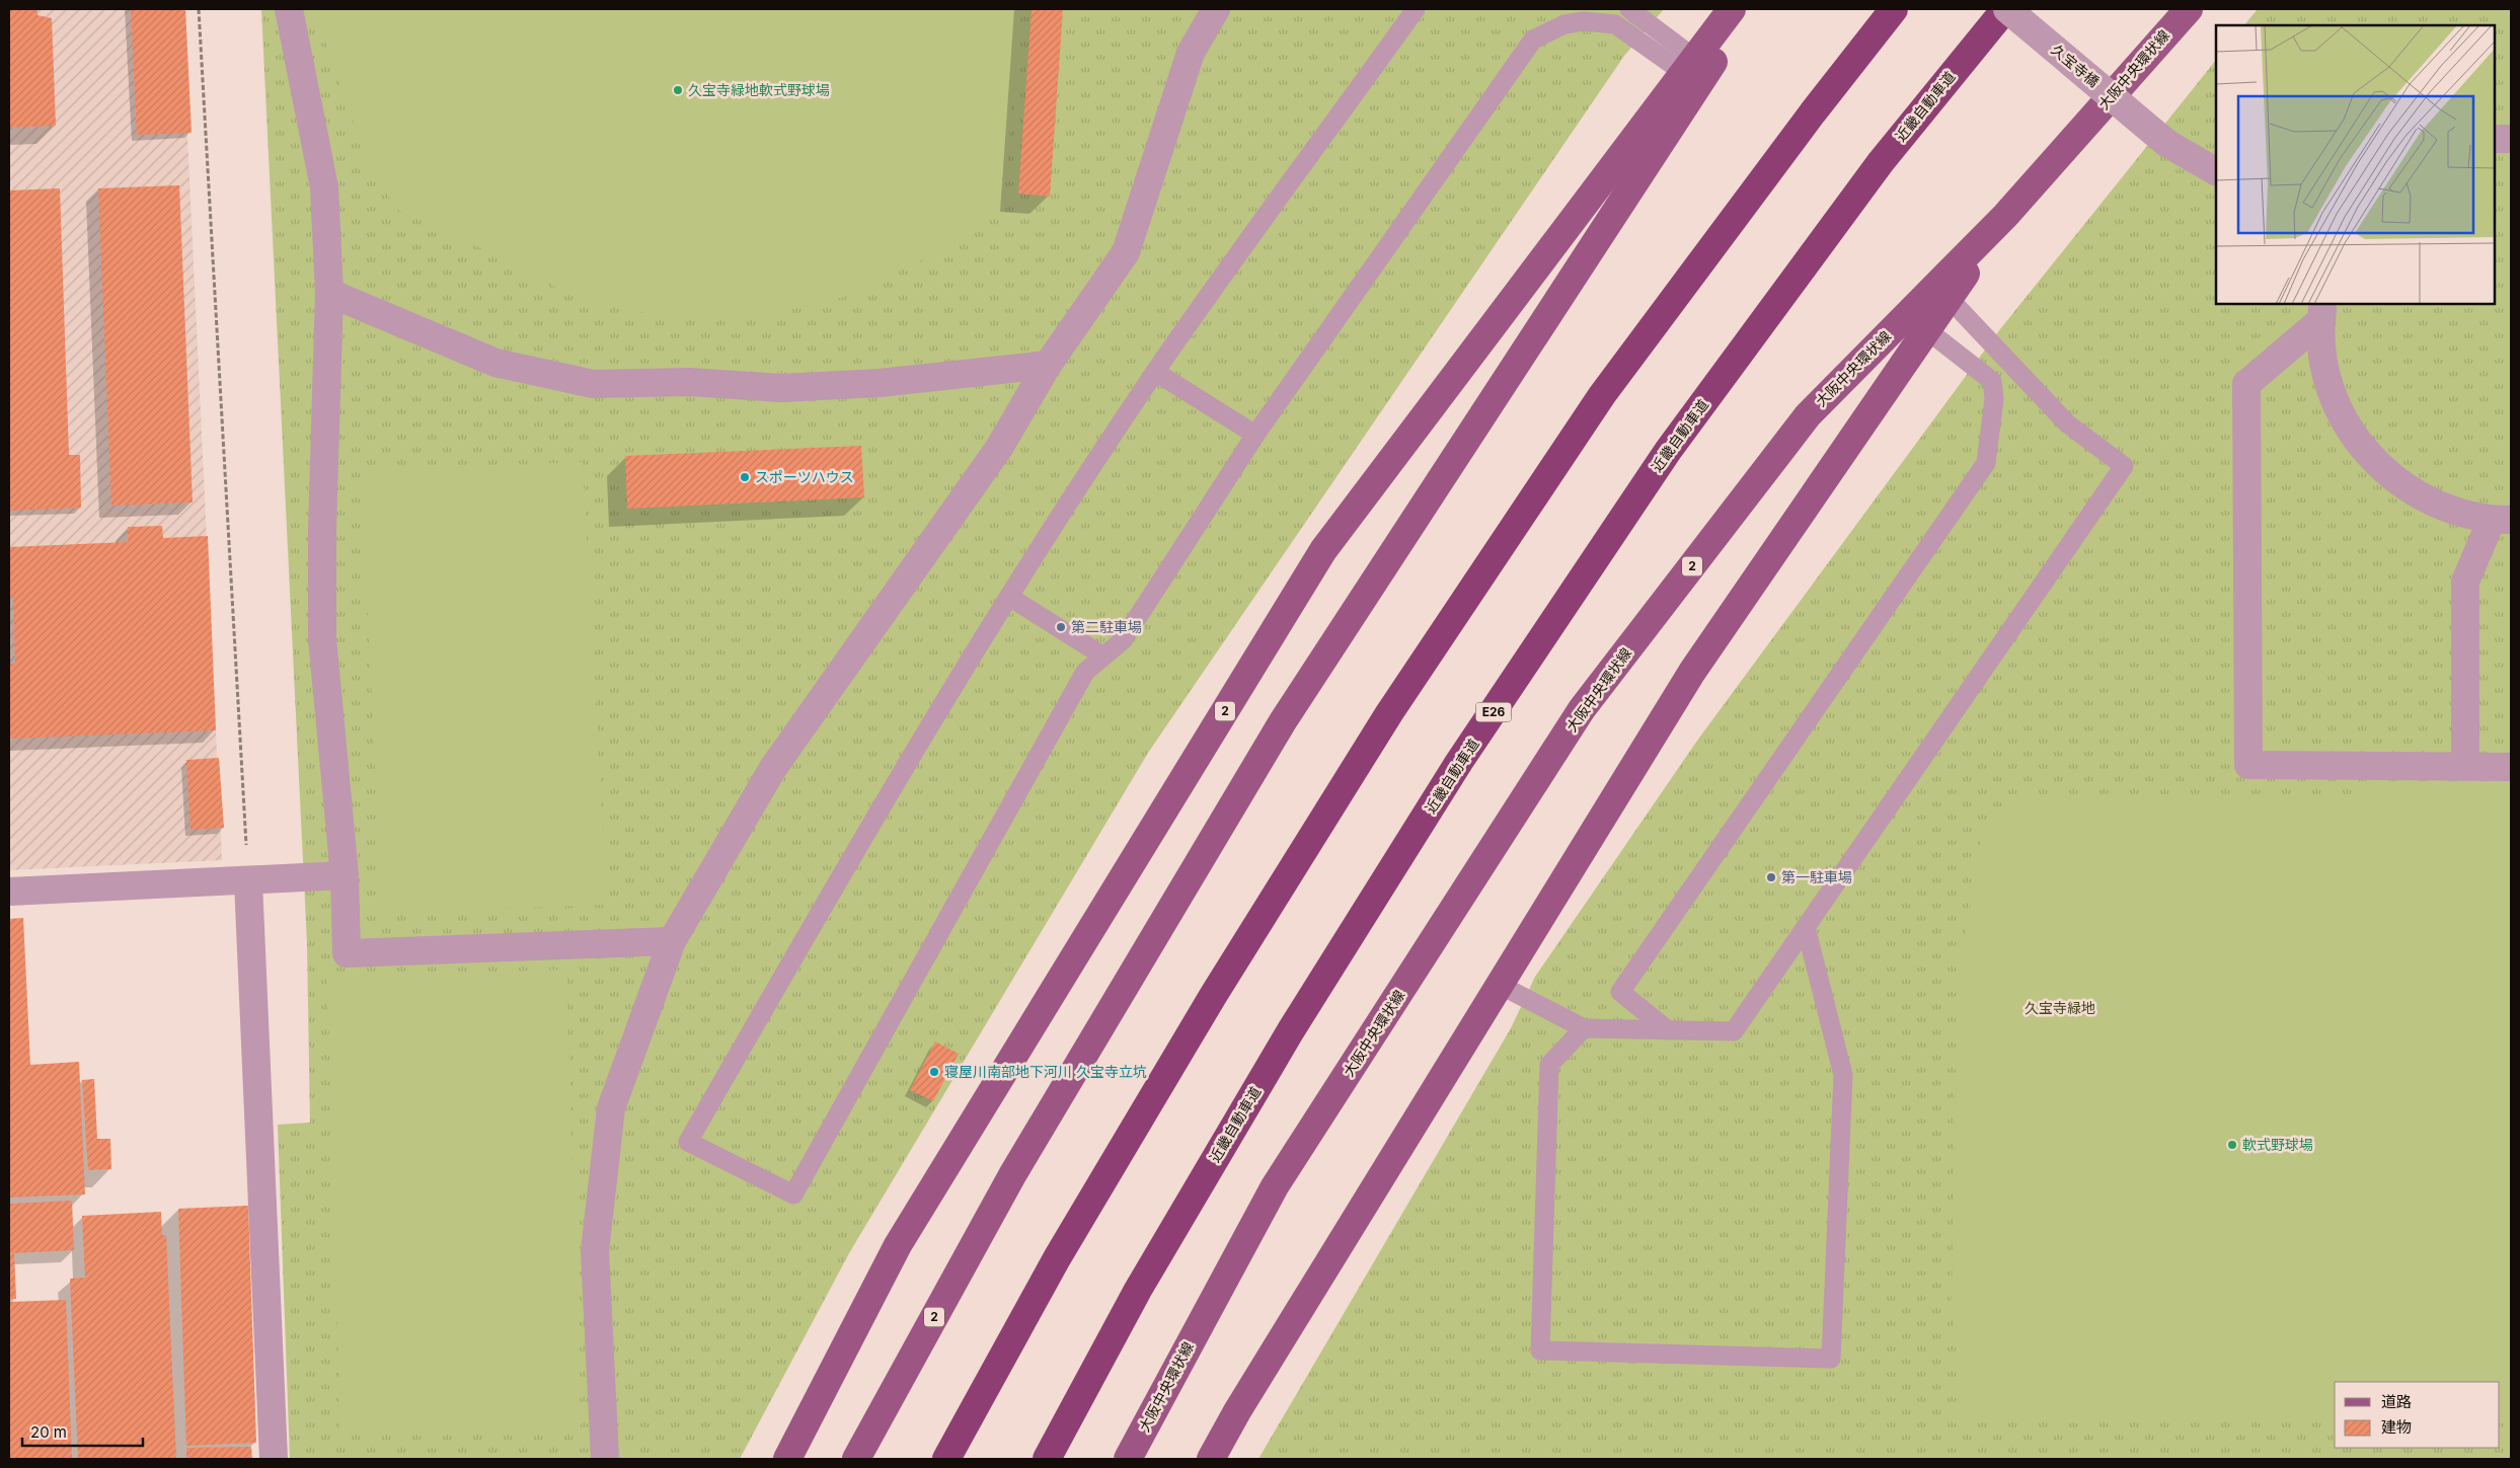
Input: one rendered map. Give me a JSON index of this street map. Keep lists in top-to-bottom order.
{
  "streets": {
    "highway": ["近畿自動車道", "E26"],
    "main road": ["大阪中央環状線", "2"],
    "street": ["久宝寺橋"]
  },
  "crossings": [
    ["久宝寺橋", "近畿自動車道"],
    ["大阪中央環状線", "2"]
  ],
  "parks": ["久宝寺緑地"],
  "places": [
    "久宝寺緑地軟式野球場",
    "スポーツハウス",
    "第二駐車場",
    "第一駐車場",
    "寝屋川南部地下河川 久宝寺立坑",
    "軟式野球場"
  ],
  "legend": ["道路", "建物"],
  "scale_bar": "20 m"
}
